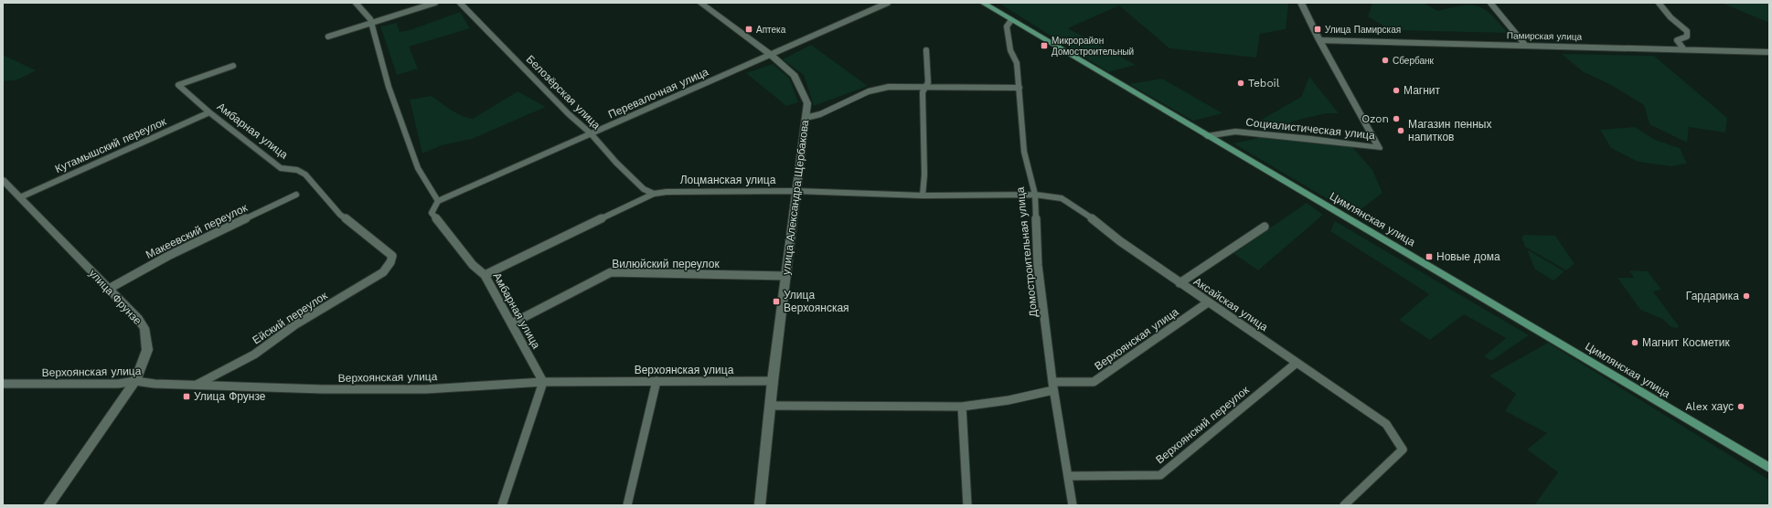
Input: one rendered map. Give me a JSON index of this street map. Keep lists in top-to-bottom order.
{
  "streets": {
    "main road": ["Цимлянская улица"],
    "street": [
      "Памирская улица",
      "Белозёрская улица",
      "Перевалочная улица",
      "Социалистическая улица",
      "Амбарная улица",
      "Кутамышский переулок",
      "Лоцманская улица",
      "улица Александра Щербакова",
      "Макеевский переулок",
      "Домостроительная улица",
      "Вилюйский переулок",
      "улица Фрунзе",
      "Аксайская улица",
      "Ейский переулок",
      "Верхоянская улица",
      "Верхоянский переулок"
    ]
  },
  "crossings": [
    ["Памирская улица", "Социалистическая улица"],
    ["Белозёрская улица", "Перевалочная улица"],
    ["Белозёрская улица", "Лоцманская улица"],
    ["Перевалочная улица", "Амбарная улица"],
    ["Перевалочная улица", "улица Александра Щербакова"],
    ["Социалистическая улица", "Цимлянская улица"],
    ["Амбарная улица", "Кутамышский переулок"],
    ["Амбарная улица", "Лоцманская улица"],
    ["Амбарная улица", "Вилюйский переулок"],
    ["Амбарная улица", "Ейский переулок"],
    ["Амбарная улица", "Верхоянская улица"],
    ["Кутамышский переулок", "улица Фрунзе"],
    ["Лоцманская улица", "улица Александра Щербакова"],
    ["Лоцманская улица", "Домостроительная улица"],
    ["Лоцманская улица", "Аксайская улица"],
    ["улица Александра Щербакова", "Вилюйский переулок"],
    ["улица Александра Щербакова", "Верхоянская улица"],
    ["Цимлянская улица", "Домостроительная улица"],
    ["Макеевский переулок", "улица Фрунзе"],
    ["Домостроительная улица", "Аксайская улица"],
    ["Домостроительная улица", "Верхоянская улица"],
    ["Домостроительная улица", "Верхоянский переулок"],
    ["улица Фрунзе", "Верхоянская улица"],
    ["Аксайская улица", "Верхоянская улица"],
    ["Аксайская улица", "Верхоянский переулок"],
    ["Ейский переулок", "Верхоянская улица"]
  ],
  "places": {
    "transit": [
      "Аптека",
      "Улица Памирская",
      "Микрорайон Домостроительный",
      "Новые дома",
      "Улица Верхоянская",
      "Улица Фрунзе"
    ],
    "other": [
      "Сбербанк",
      "Teboil",
      "Магнит",
      "Ozon",
      "Магазин пенных напитков",
      "Гардарика",
      "Магнит Косметик",
      "Alex хаус"
    ]
  }
}
